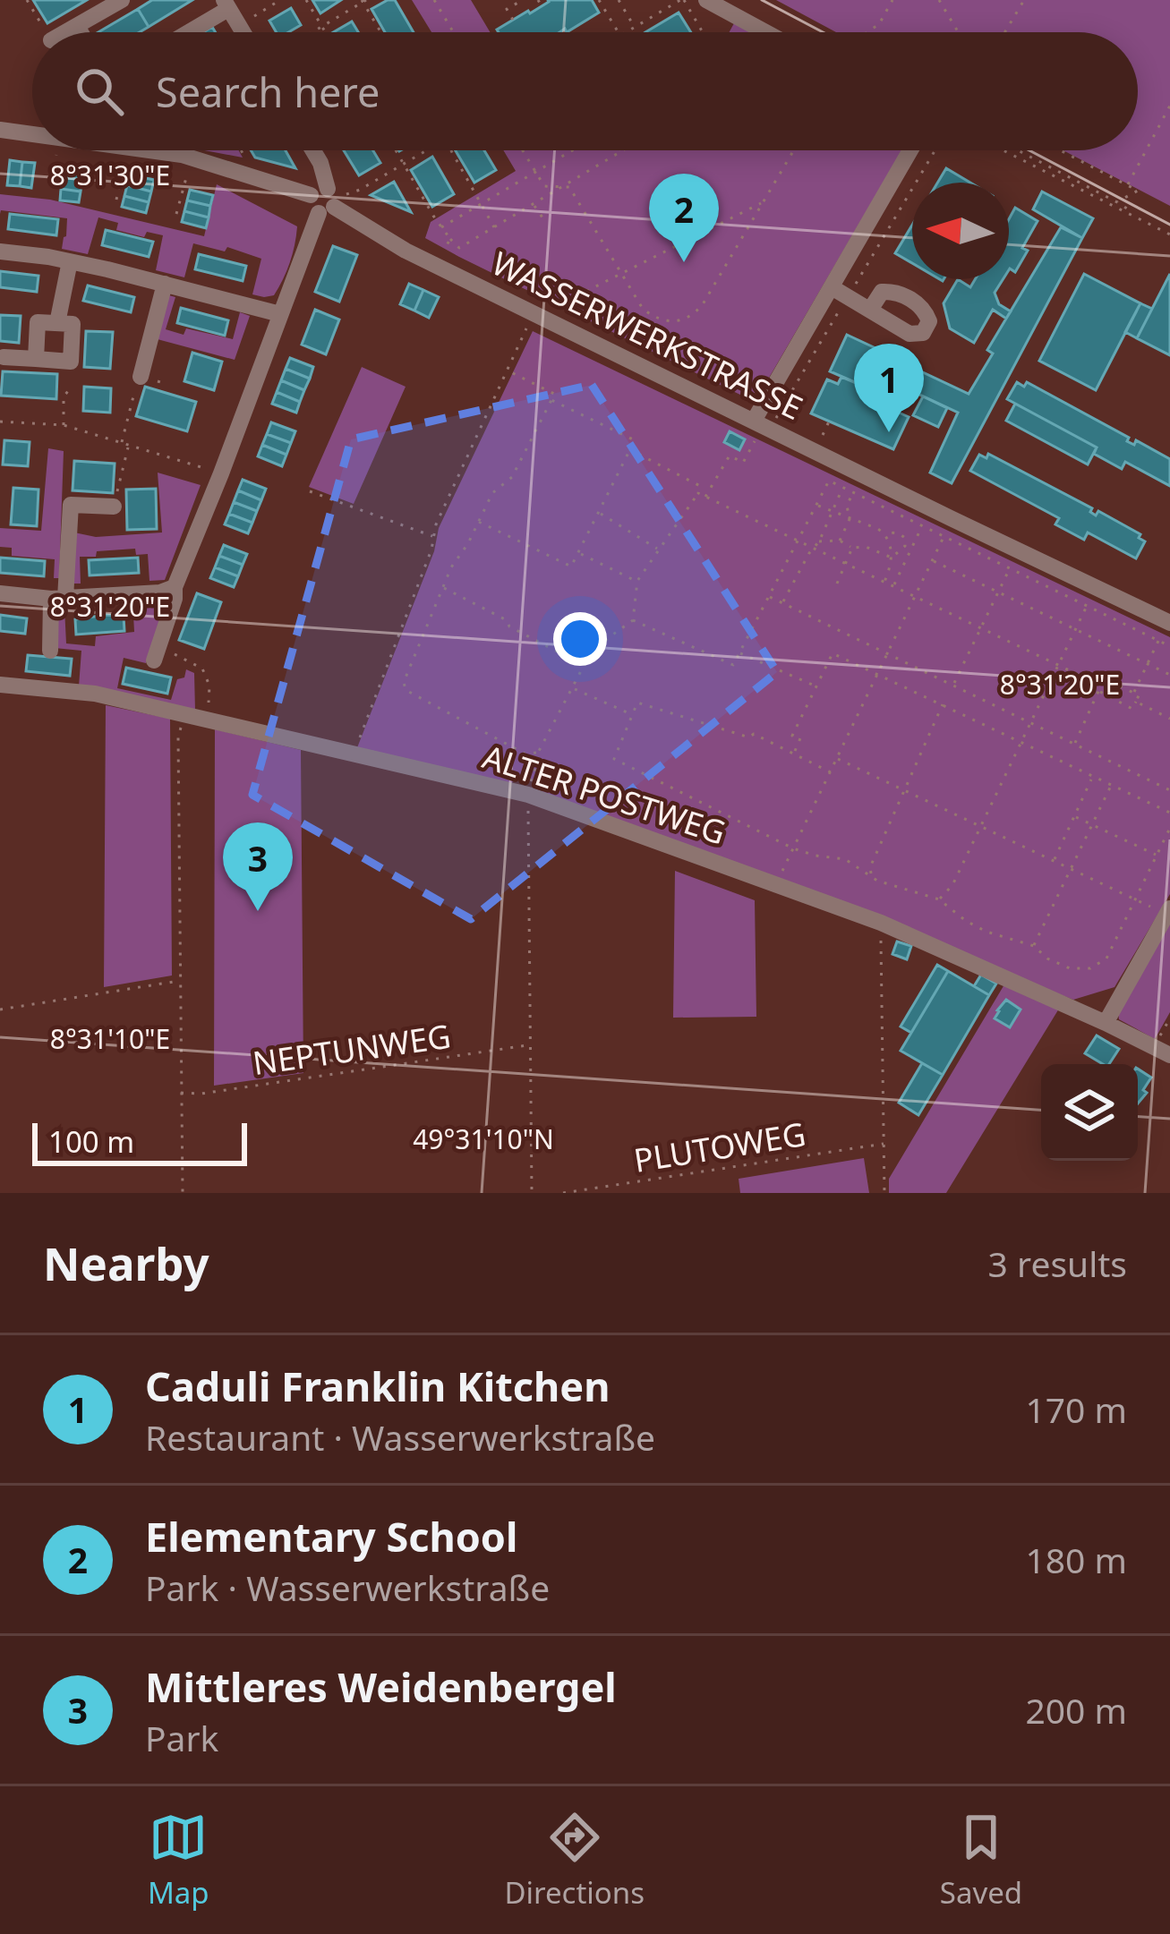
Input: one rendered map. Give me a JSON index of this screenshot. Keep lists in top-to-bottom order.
{
  "streets": {
    "street": ["WASSERWERKSTRASSE", "ALTER POSTWEG"],
    "path": ["NEPTUNWEG", "PLUTOWEG"]
  },
  "scale_bar": "100 m",
  "north": "left",
  "page": {
    "search": "Search here",
    "pins": ["2", "1", "3"],
    "scale": "100 m",
    "heading": ["Nearby", "3 results"],
    "list": [
      {
        "mark": "1",
        "name": "Caduli Franklin Kitchen",
        "note": "Restaurant · Wasserwerkstraße",
        "value": "170 m"
      },
      {
        "mark": "2",
        "name": "Elementary School",
        "note": "Park · Wasserwerkstraße",
        "value": "180 m"
      },
      {
        "mark": "3",
        "name": "Mittleres Weidenbergel",
        "note": "Park",
        "value": "200 m"
      }
    ],
    "nav": ["Map", "Directions", "Saved"]
  },
  "coordinates": [
    "8°31'30\"E",
    "8°31'20\"E",
    "8°31'10\"E",
    "49°31'10\"N"
  ]
}
